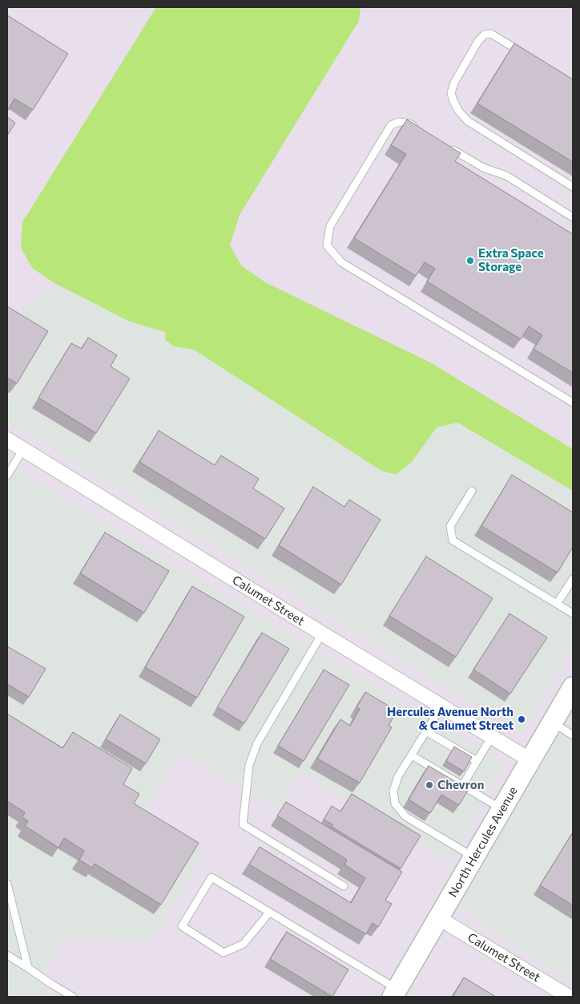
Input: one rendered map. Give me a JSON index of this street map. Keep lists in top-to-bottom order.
{
  "streets": {
    "street": ["Calumet Street", "North Hercules Avenue"]
  },
  "crossings": [
    ["Calumet Street", "North Hercules Avenue"]
  ],
  "places": ["Extra Space Storage", "Hercules Avenue North & Calumet Street", "Chevron"]
}
